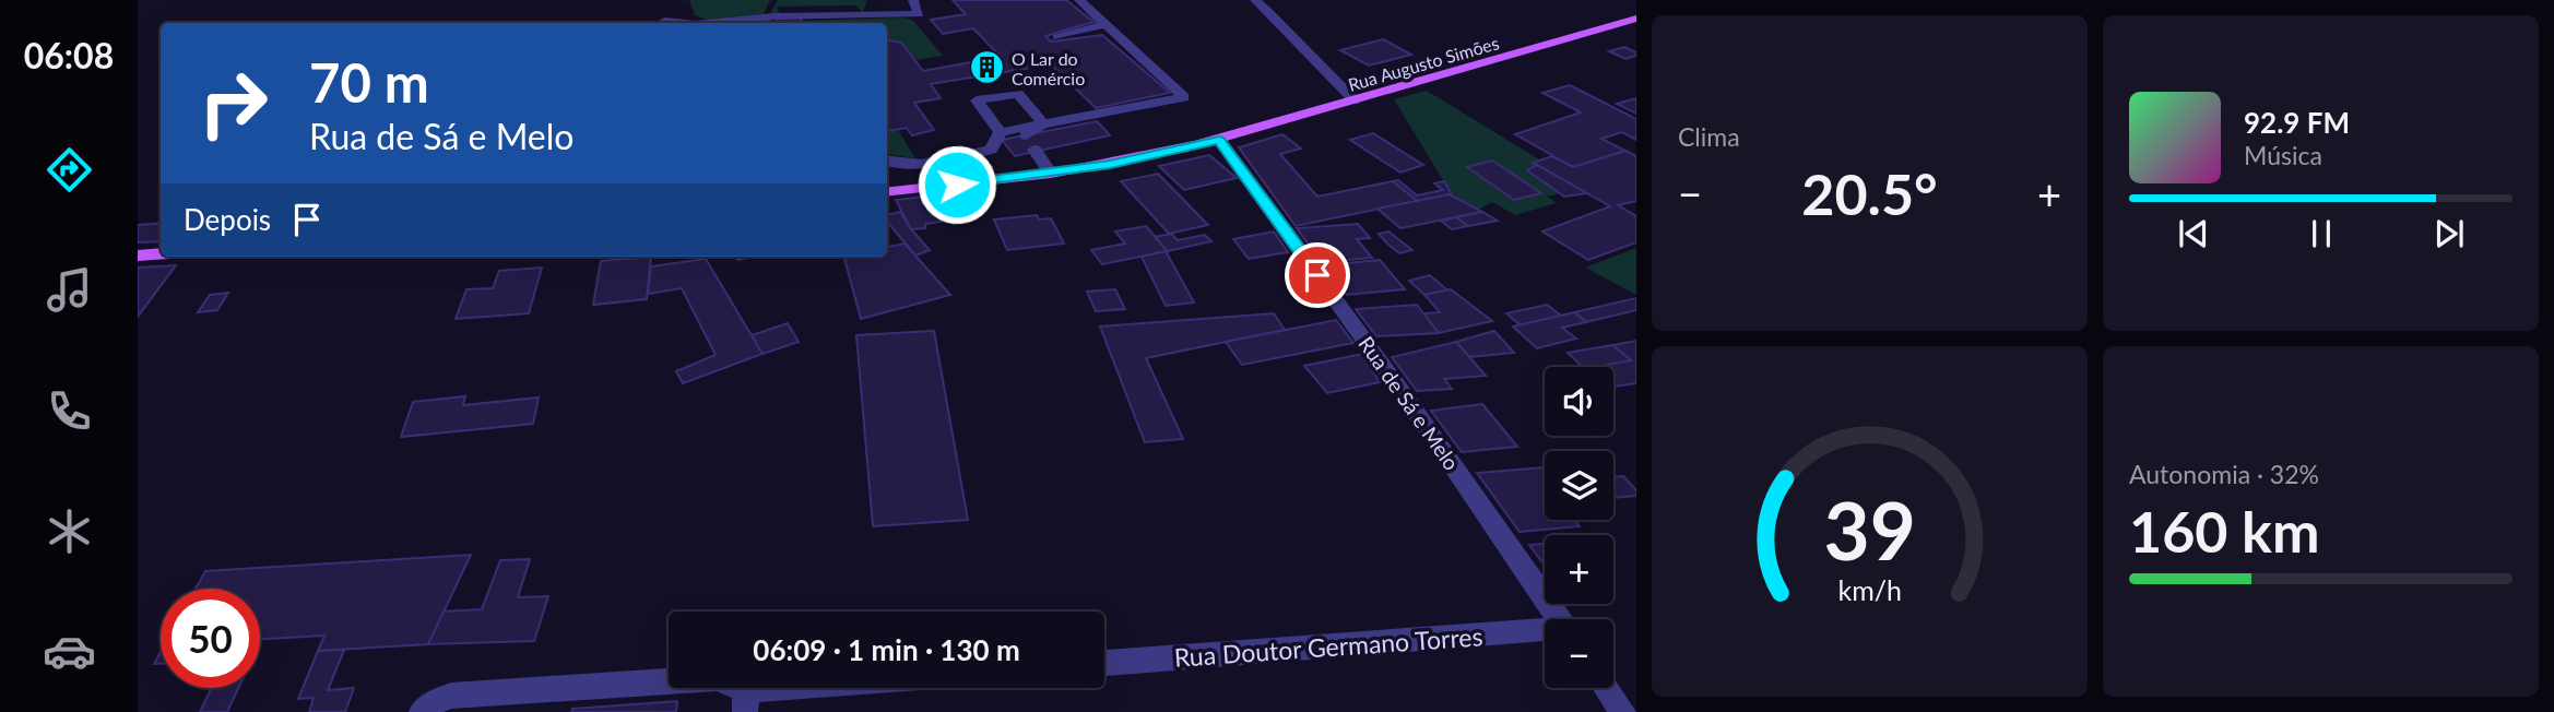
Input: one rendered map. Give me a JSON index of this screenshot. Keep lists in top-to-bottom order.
{
  "streets": {
    "main road": ["Rua Augusto Simões"],
    "street": ["Rua de Sá e Melo", "Rua Doutor Germano Torres"]
  },
  "crossings": [
    ["Rua Augusto Simões", "Rua de Sá e Melo"]
  ],
  "places": {
    "building": ["O Lar do Comércio"]
  },
  "page": {
    "tabs": "06:08",
    "tile": [
      "Clima",
      ["Autonomia · 32%", "160 km"]
    ],
    "turn": ["70 m", "Rua de Sá e Melo"],
    "song": ["92.9 FM", "Música"],
    "heat": ["−", "20.5°", "+"],
    "then": "Depois",
    "map_buttons": ["+", "−"],
    "limit": "50",
    "trip": "06:09 · 1 min · 130 m",
    "gauge": ["39", "km/h"]
  }
}
